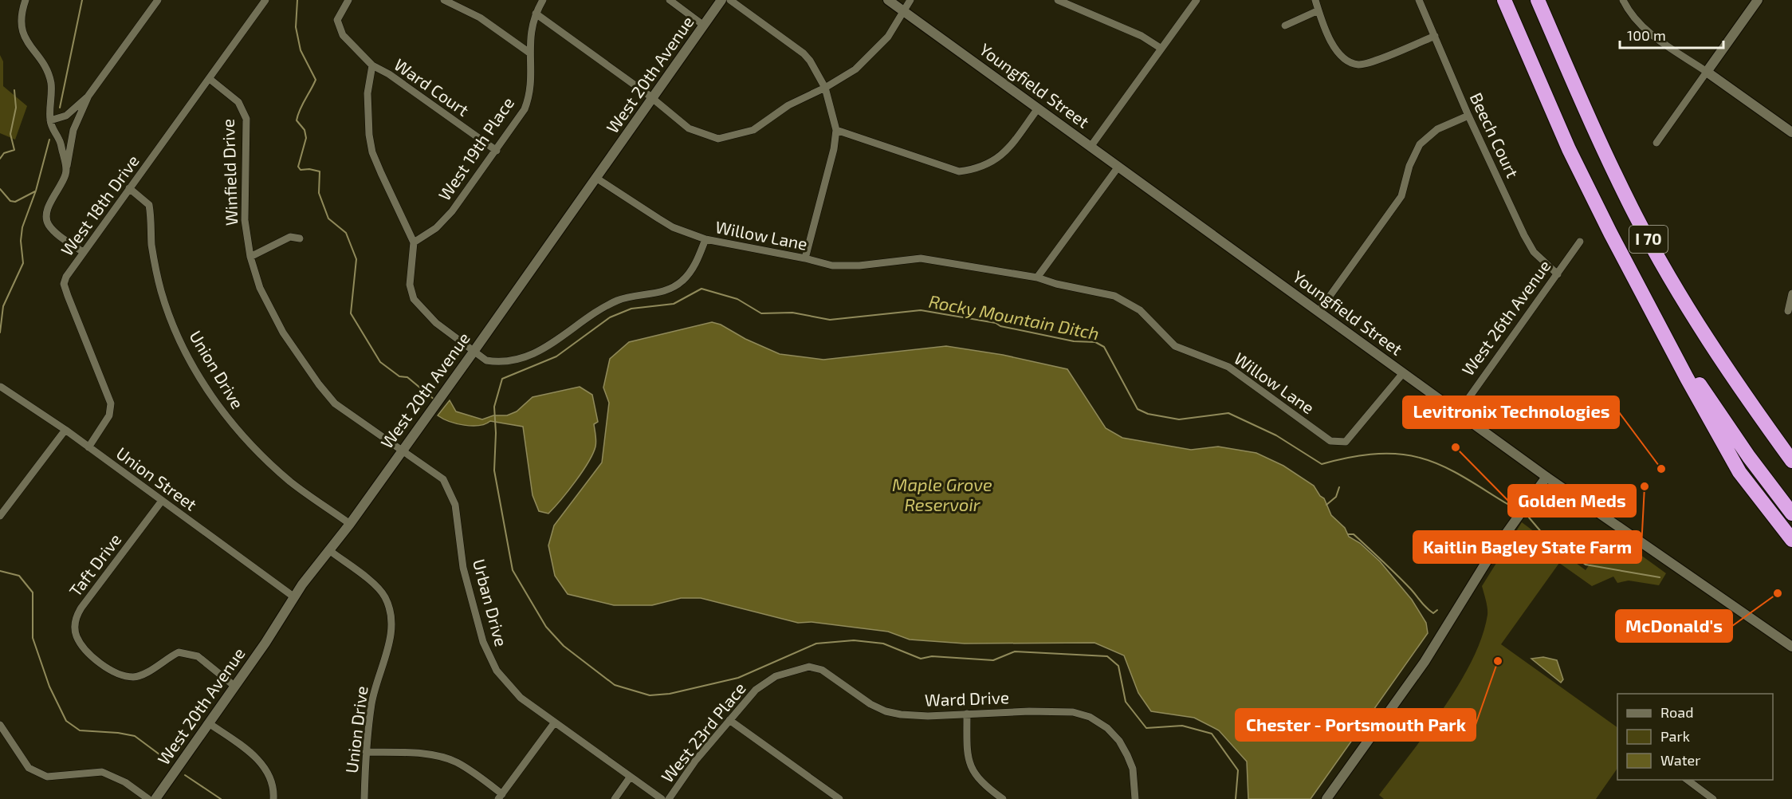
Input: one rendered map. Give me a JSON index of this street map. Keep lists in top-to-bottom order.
{
  "streets": {
    "highway": ["I 70"],
    "street": [
      "West 20th Avenue",
      "Youngfield Street",
      "Ward Court",
      "Beech Court",
      "West 19th Place",
      "Winfield Drive",
      "West 18th Drive",
      "Willow Lane",
      "West 26th Avenue",
      "Union Drive",
      "Union Street",
      "Taft Drive",
      "Urban Drive",
      "Ward Drive",
      "West 23rd Place"
    ]
  },
  "crossings": [
    ["West 20th Avenue", "Winfield Drive"],
    ["West 20th Avenue", "Willow Lane"],
    ["West 20th Avenue", "Union Drive"],
    ["West 20th Avenue", "Union Street"],
    ["West 20th Avenue", "Taft Drive"],
    ["West 20th Avenue", "Urban Drive"],
    ["Youngfield Street", "Willow Lane"],
    ["Youngfield Street", "West 26th Avenue"],
    ["Ward Court", "West 19th Place"],
    ["Ward Court", "Willow Lane"],
    ["Beech Court", "West 26th Avenue"],
    ["West 19th Place", "Willow Lane"],
    ["Winfield Drive", "West 18th Drive"],
    ["Winfield Drive", "Urban Drive"],
    ["West 18th Drive", "Union Drive"],
    ["West 18th Drive", "Union Street"],
    ["Union Street", "Taft Drive"],
    ["Ward Drive", "West 23rd Place"]
  ],
  "water": ["Rocky Mountain Ditch", "Maple Grove Reservoir"],
  "places": [
    "Golden Meds",
    "Levitronix Technologies",
    "Kaitlin Bagley State Farm",
    "McDonald's",
    "Chester - Portsmouth Park"
  ],
  "legend": ["Road", "Park", "Water"],
  "scale_bar": "100 m"
}
